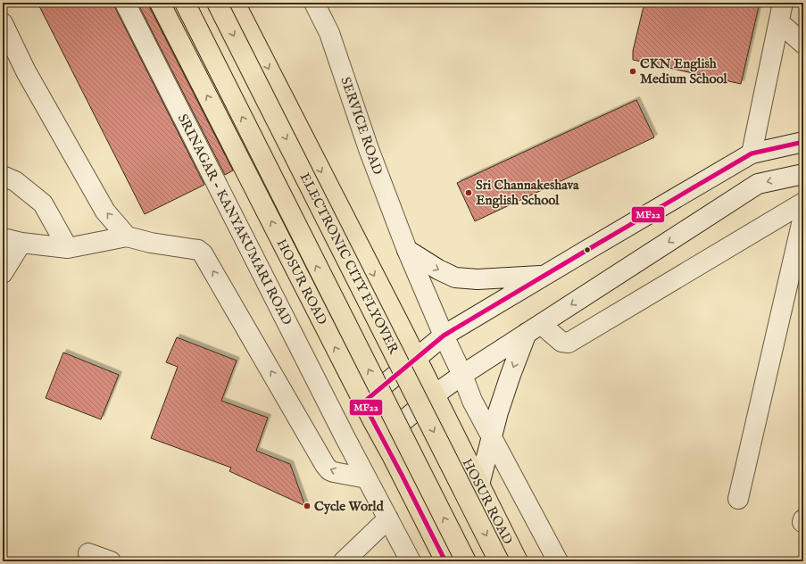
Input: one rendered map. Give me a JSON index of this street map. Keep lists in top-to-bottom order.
{
  "streets": {
    "highway": ["ELECTRONIC CITY FLYOVER", "HOSUR ROAD"],
    "street": ["SERVICE ROAD", "SRINAGAR - KANYAKUMARI ROAD"]
  },
  "places": ["CKN English Medium School", "Sri Channakeshava English School", "Cycle World"],
  "lines": ["transit line MF22"]
}
